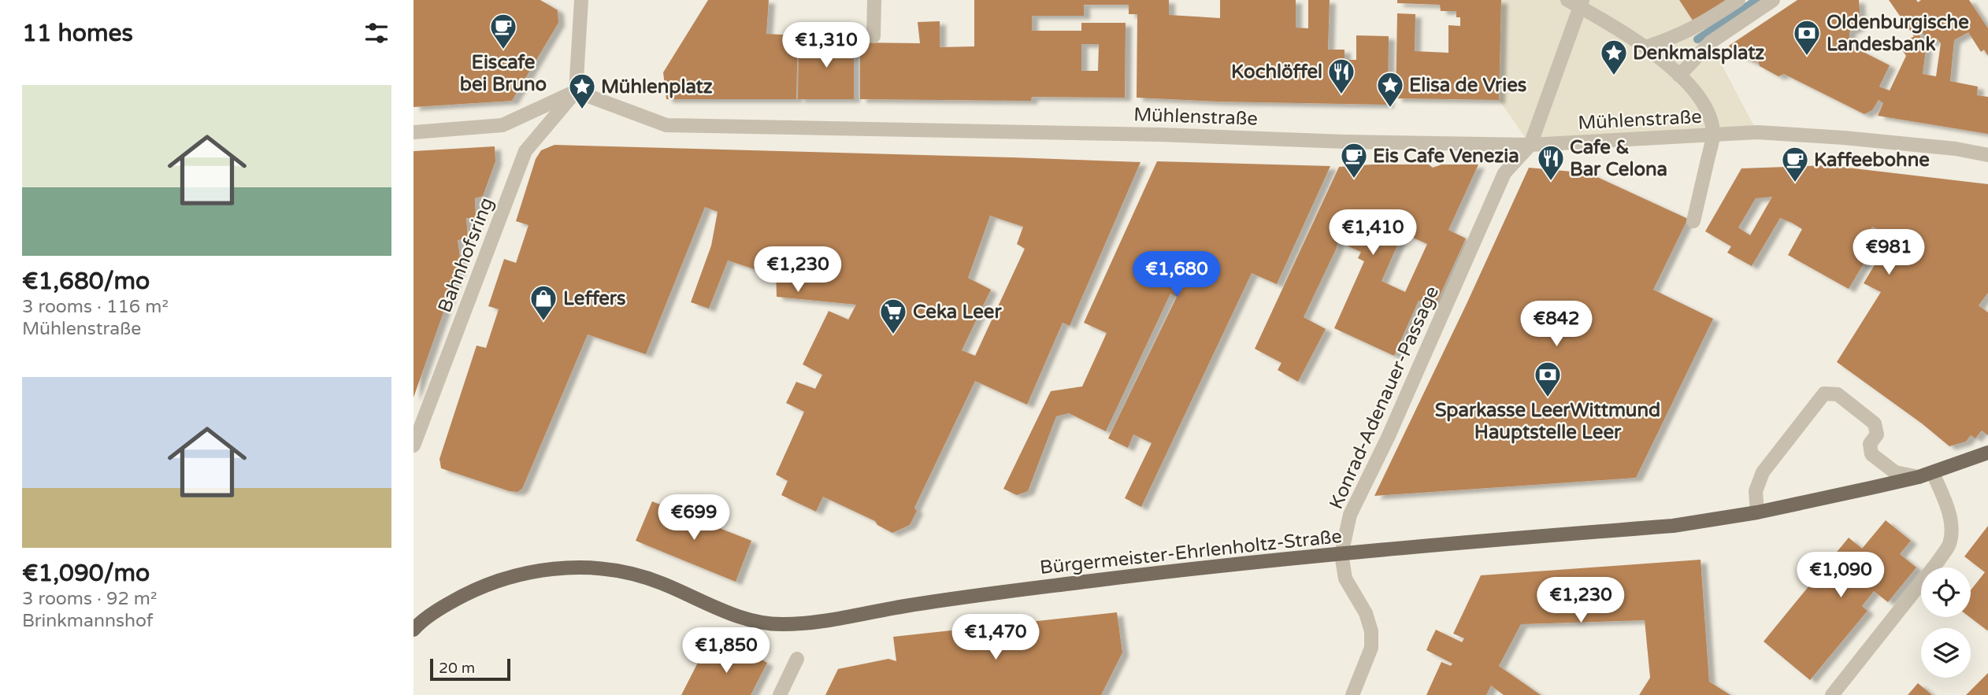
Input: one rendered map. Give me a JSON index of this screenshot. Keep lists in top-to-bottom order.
{
  "streets": {
    "main road": ["Bürgermeister-Ehrlenholtz-Straße"],
    "street": ["Mühlenstraße", "Bahnhofsring", "Konrad-Adenauer-Passage"]
  },
  "crossings": [
    ["Mühlenstraße", "Bahnhofsring"],
    ["Mühlenstraße", "Konrad-Adenauer-Passage"],
    ["Konrad-Adenauer-Passage", "Bürgermeister-Ehrlenholtz-Straße"]
  ],
  "places": {
    "cafe": ["Eiscafe bei Bruno", "Eis Cafe Venezia", "Kaffeebohne"],
    "bank": ["Oldenburgische Landesbank", "Sparkasse LeerWittmund Hauptstelle Leer"],
    "place": ["Denkmalsplatz", "Elisa de Vries", "Mühlenplatz"],
    "restaurant": ["Kochlöffel", "Cafe & Bar Celona"],
    "shop": ["Leffers"],
    "supermarket": ["Ceka Leer"]
  },
  "scale_bar": "20 m",
  "page": {
    "heading": "11 homes",
    "price": [
      "€1,310",
      "€1,410",
      "€981",
      "€1,230",
      "€1,680",
      "€842",
      "€699",
      "€1,090",
      "€1,230",
      "€1,470",
      "€1,850"
    ],
    "list": [
      {
        "name": "€1,680/mo",
        "note": "3 rooms · 116 m² · Mühlenstraße"
      },
      {
        "name": "€1,090/mo",
        "note": "3 rooms · 92 m² · Brinkmannshof"
      }
    ],
    "scale": "20 m"
  }
}
